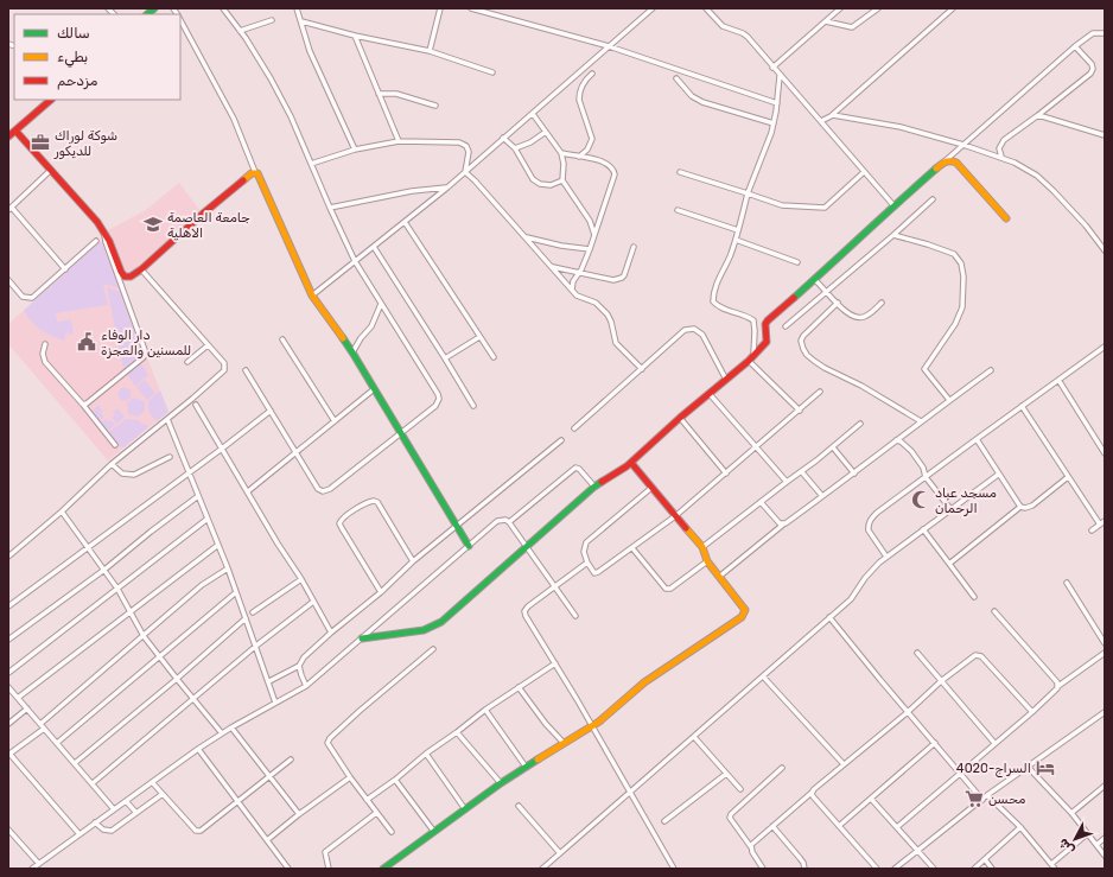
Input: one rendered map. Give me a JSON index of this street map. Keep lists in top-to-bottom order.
{
  "places": {
    "office": ["شوكة لوراك للديكور"],
    "school or university": ["جامعة العاصمة الاهلية"],
    "public building": ["دار الوفاء للمسنين والعجزة"],
    "mosque": ["مسجد عباد الرحمان"],
    "hotel": ["السراج-4020"],
    "supermarket": ["محسن"]
  },
  "legend": ["سالك", "بطيء", "مزدحم"],
  "north": "bottom left"
}
